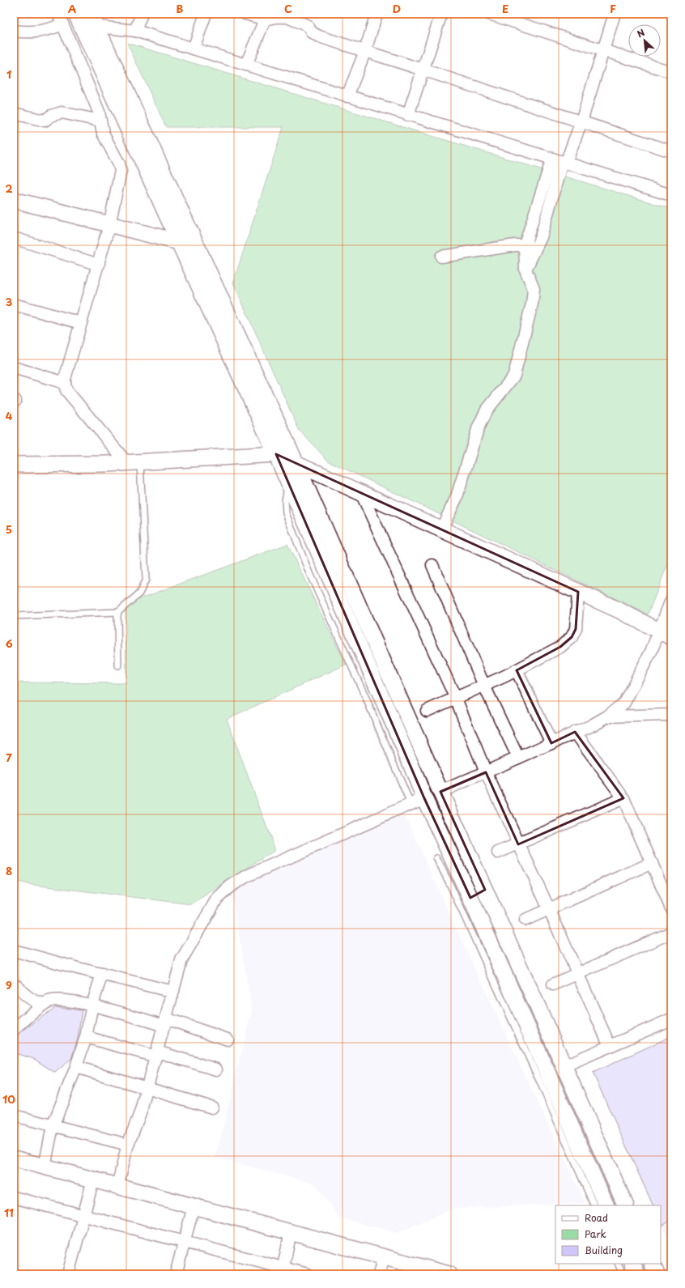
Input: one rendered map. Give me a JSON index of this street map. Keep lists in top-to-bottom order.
{
  "legend": ["Road", "Park", "Building"],
  "north": "top left",
  "grid": {
    "columns": [
      "A",
      "B",
      "C",
      "D",
      "E",
      "F"
    ],
    "rows": [
      "1",
      "2",
      "3",
      "4",
      "5",
      "6",
      "7",
      "8",
      "9",
      "10",
      "11"
    ]
  }
}
